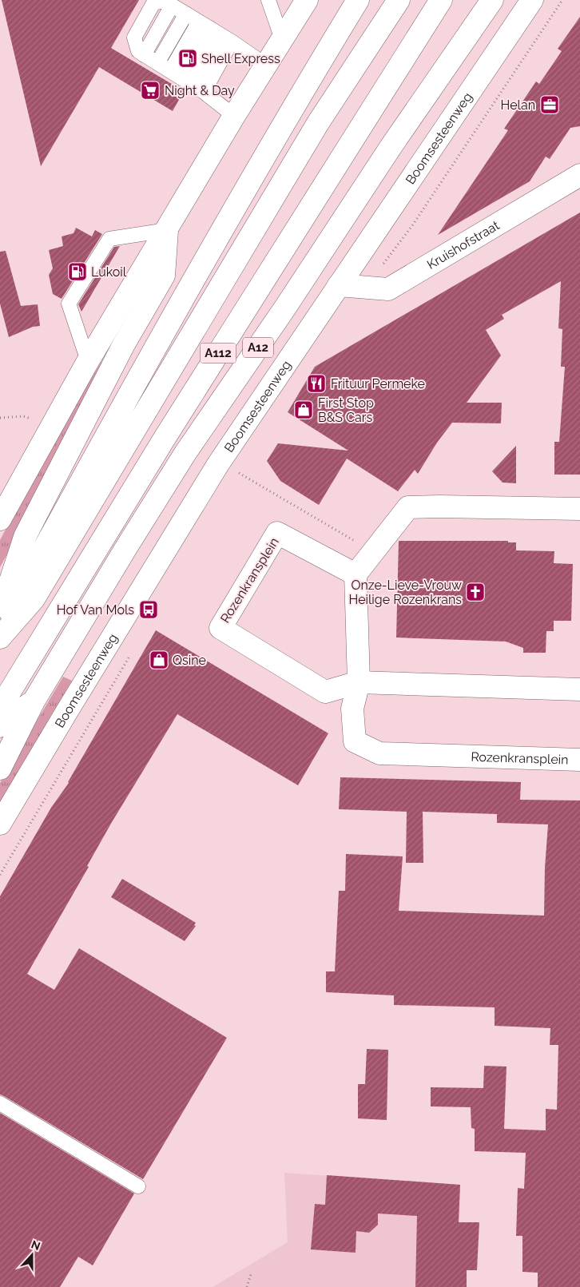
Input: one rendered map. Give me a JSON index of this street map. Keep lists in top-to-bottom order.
{
  "streets": {
    "main road": [
      "Boomsesteenweg",
      "Kruishofstraat",
      "A12",
      "A112",
      "Rozenkransplein"
    ]
  },
  "crossings": [
    ["Boomsesteenweg", "Kruishofstraat"]
  ],
  "places": {
    "fuel station": ["Shell Express", "Lukoil"],
    "supermarket": ["Night & Day"],
    "office": ["Helan"],
    "restaurant": ["Frituur Permeke"],
    "shop": ["First Stop B&S Cars", "Qsine"],
    "church": ["Onze-Lieve-Vrouw Heilige Rozenkrans"],
    "bus stop": ["Hof Van Mols"]
  },
  "north": "top"
}
